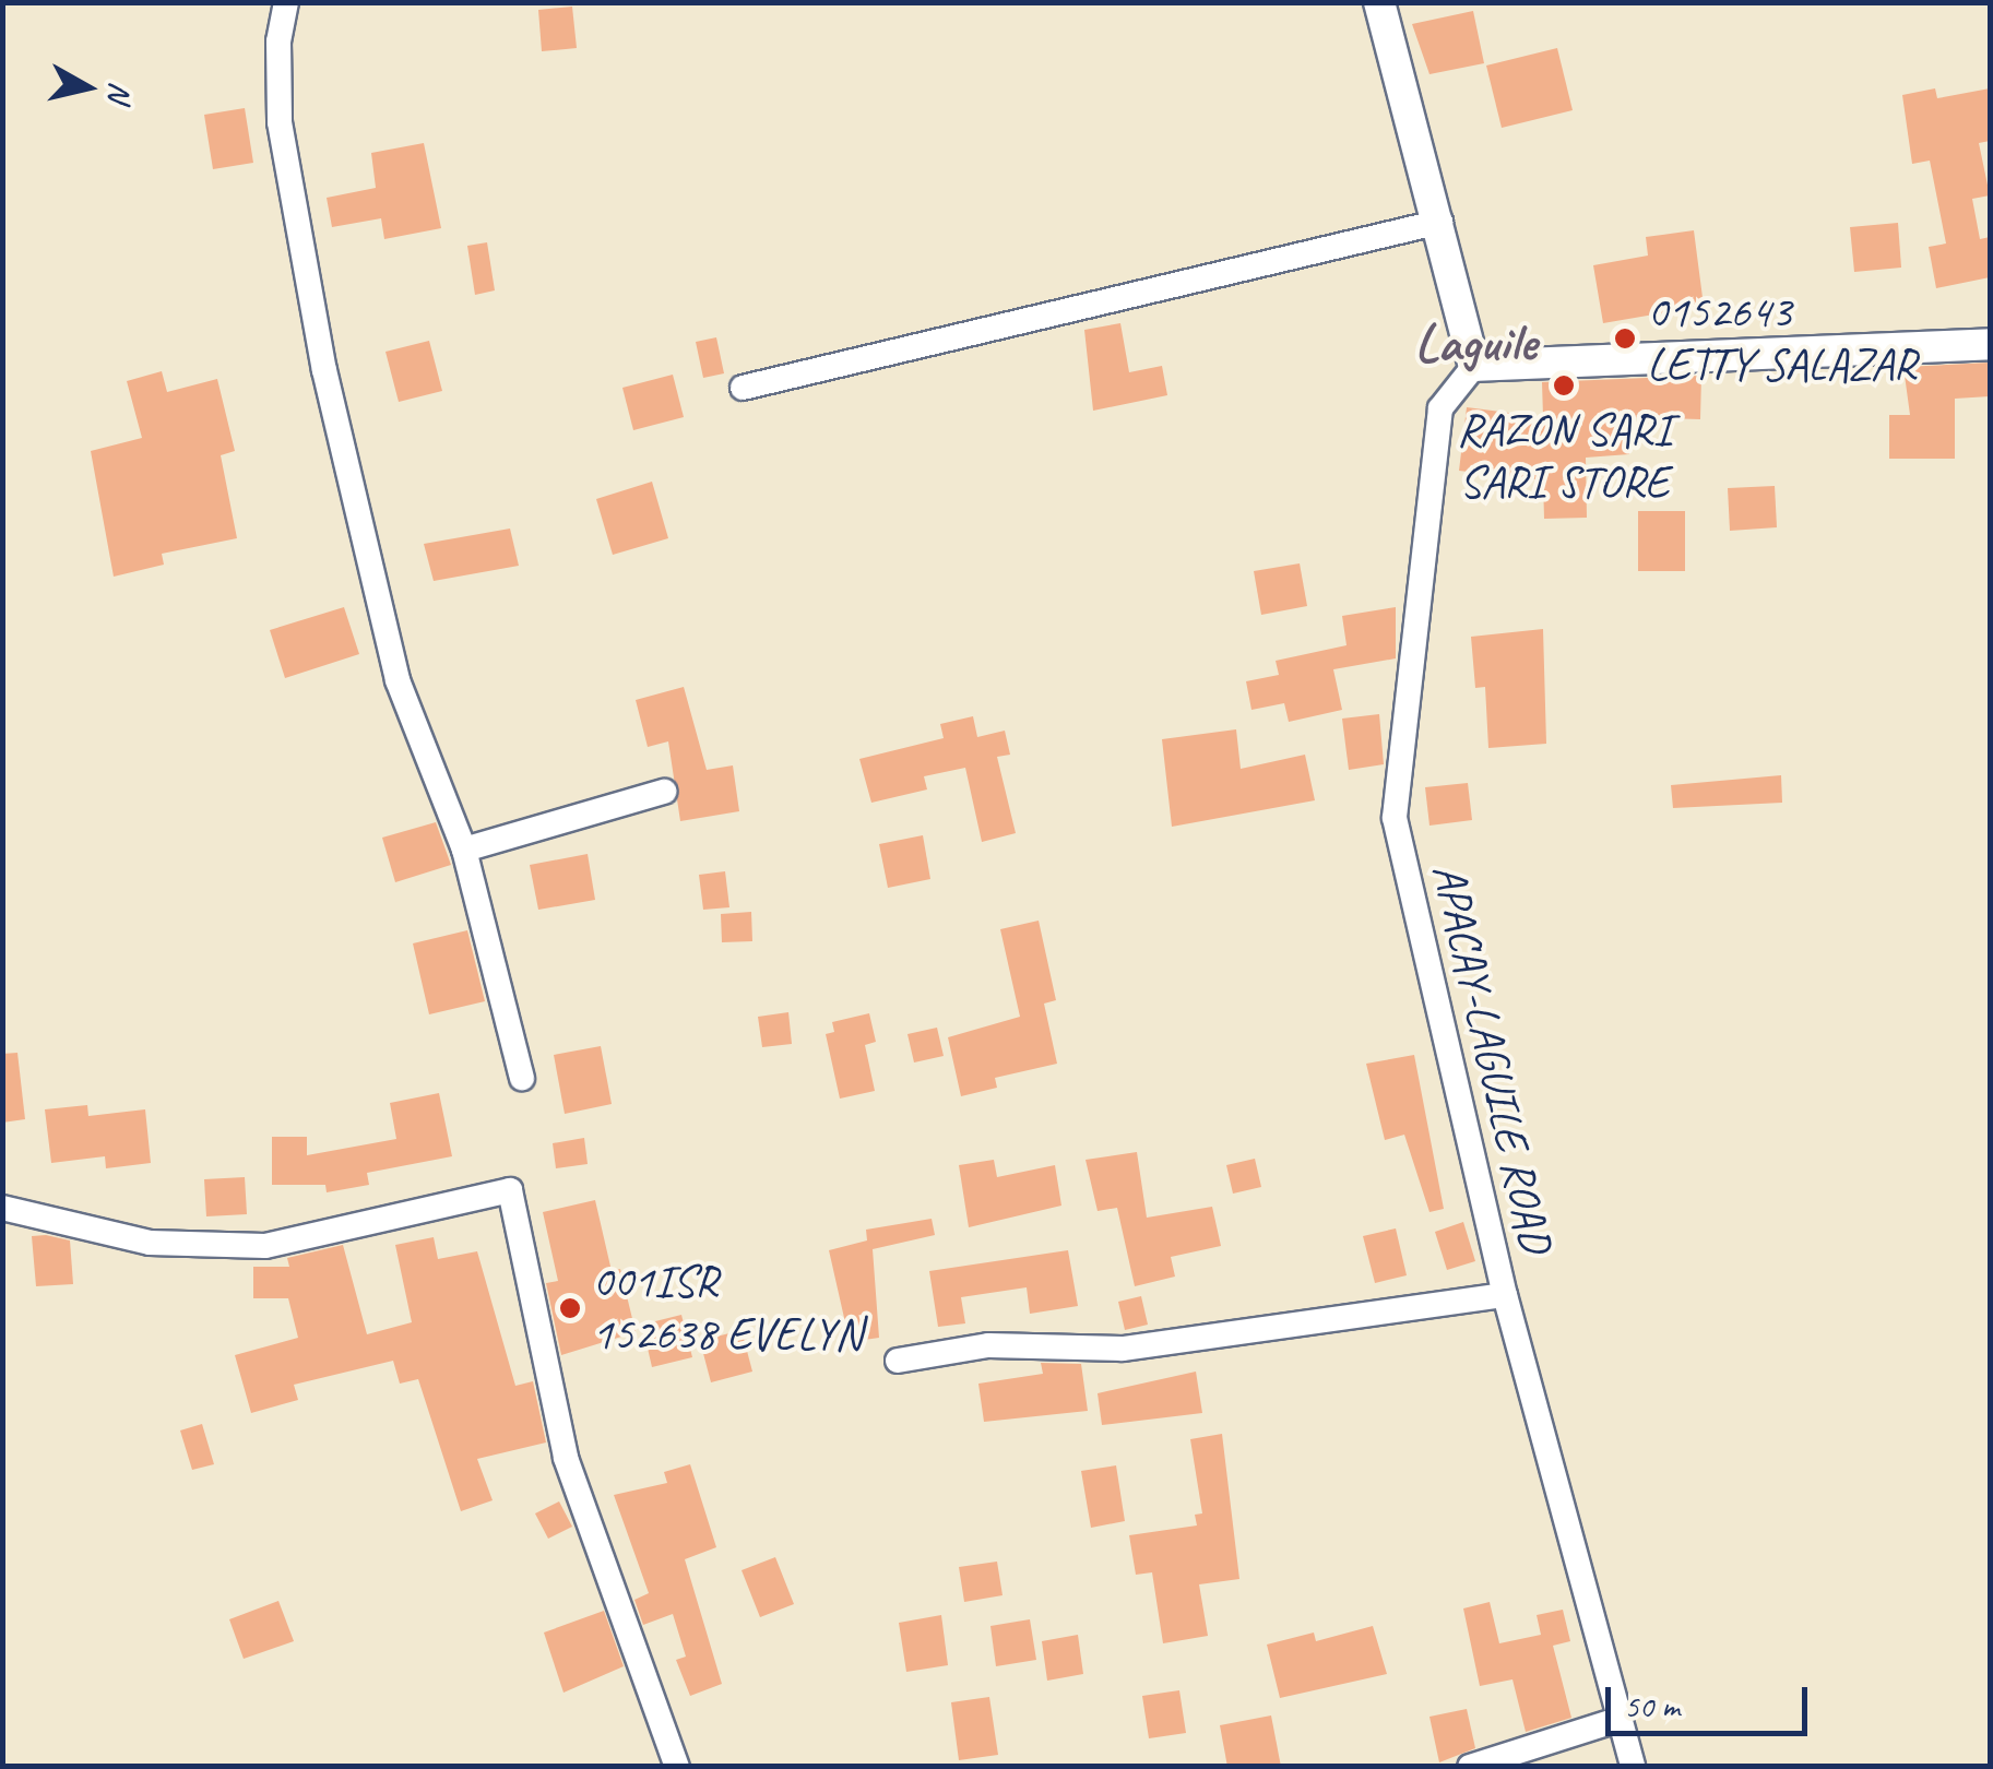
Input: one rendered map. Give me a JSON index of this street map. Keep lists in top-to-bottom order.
{
  "streets": {
    "street": ["APACAY-LAGUILE ROAD"]
  },
  "districts": ["Laguile"],
  "places": ["0152643 LETTY SALAZAR", "RAZON SARI SARI STORE", "001ISR 152638 EVELYN"],
  "scale_bar": "50 m",
  "north": "right"
}
